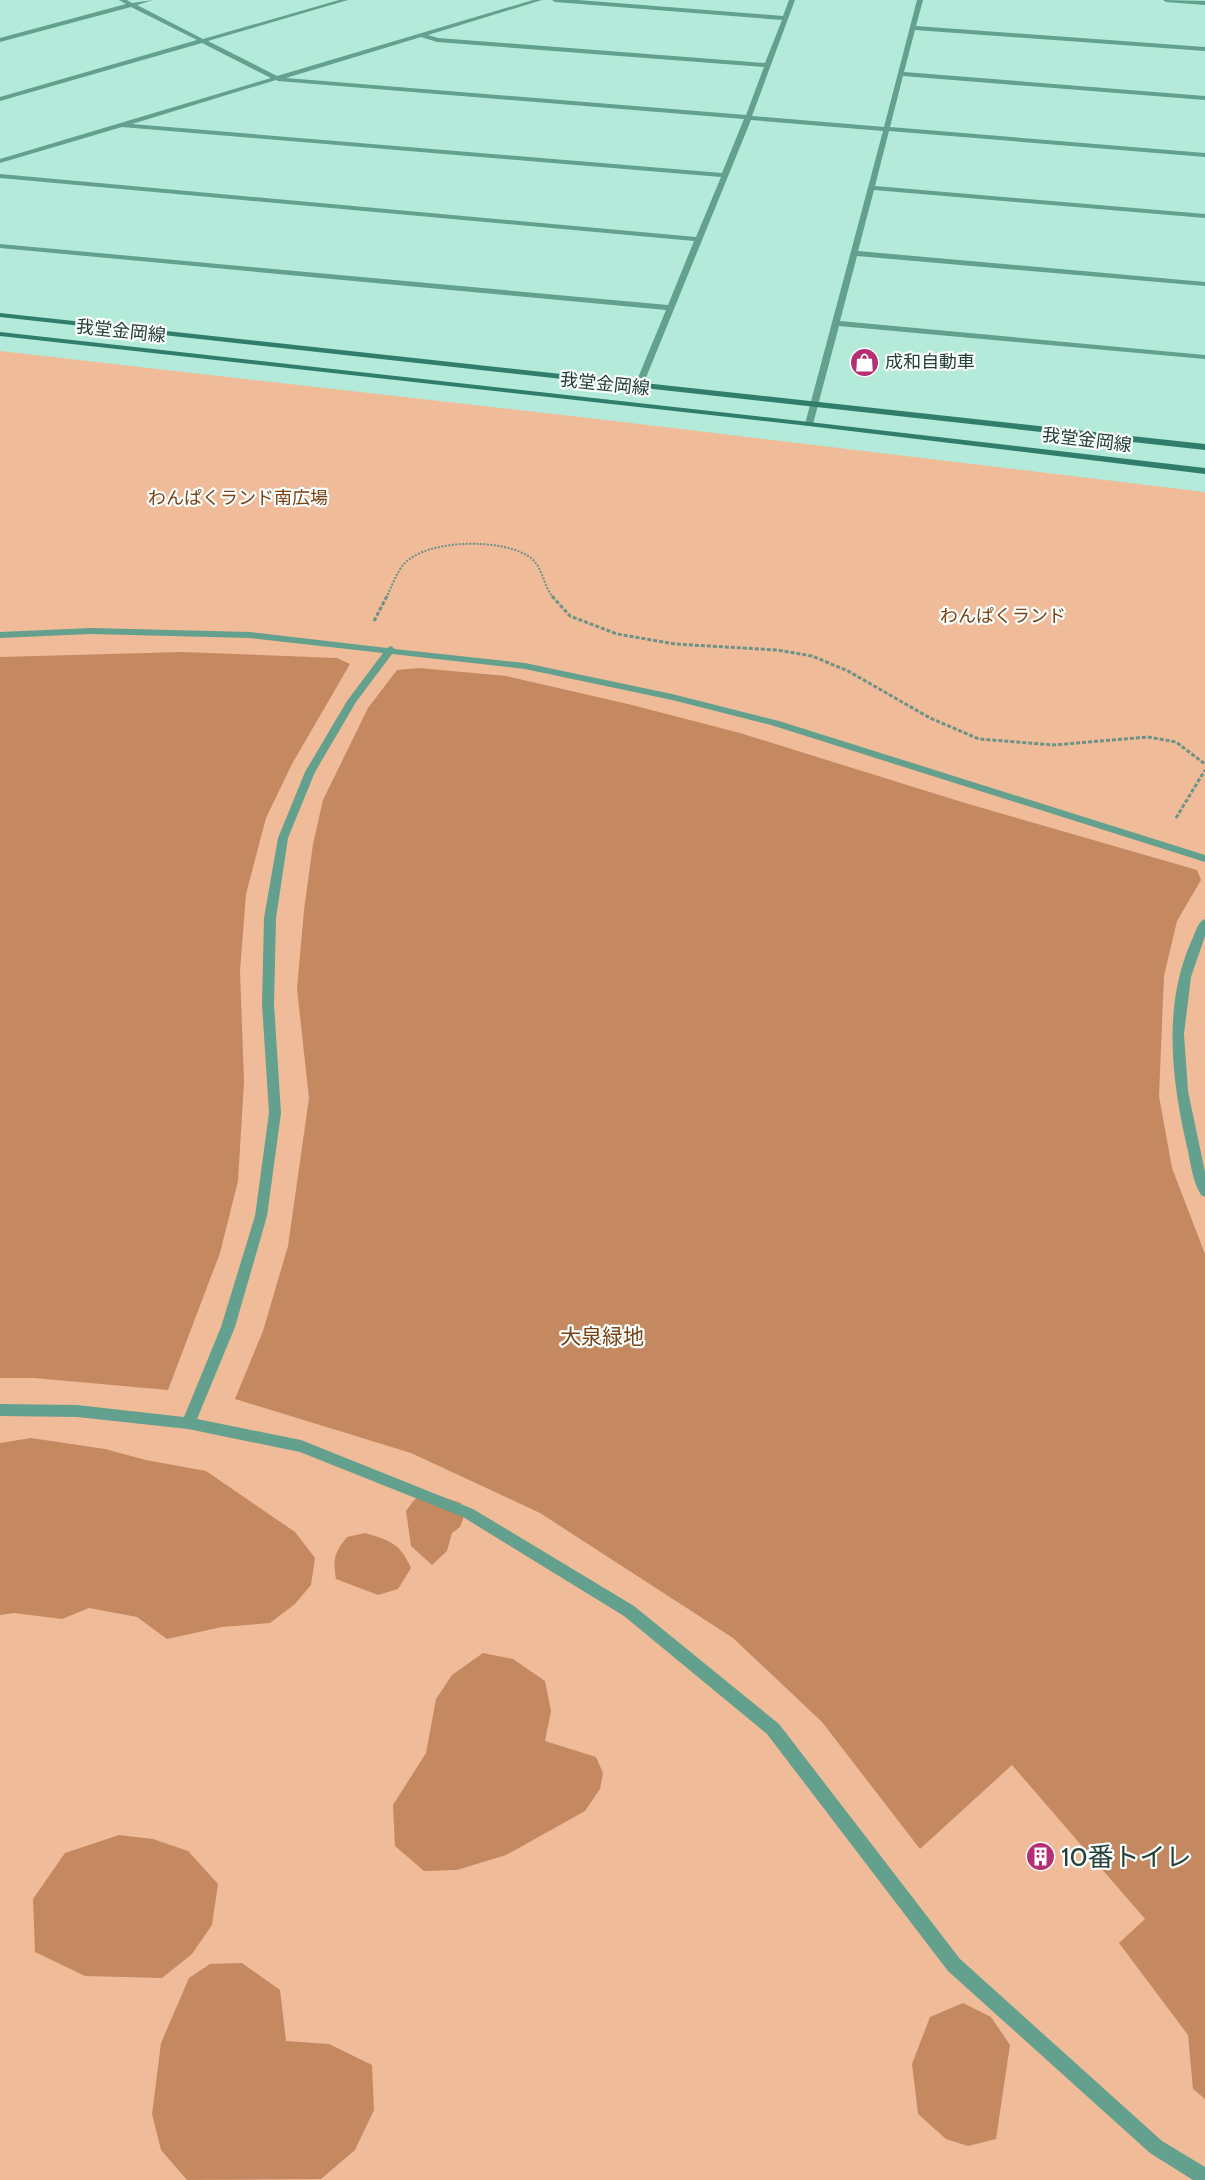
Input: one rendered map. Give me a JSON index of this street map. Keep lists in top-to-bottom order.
{
  "streets": {
    "main road": ["我堂金岡線"]
  },
  "parks": ["わんぱくランド南広場", "わんぱくランド", "大泉緑地"],
  "places": {
    "shop": ["成和自動車"],
    "building": ["10番トイレ"]
  }
}
